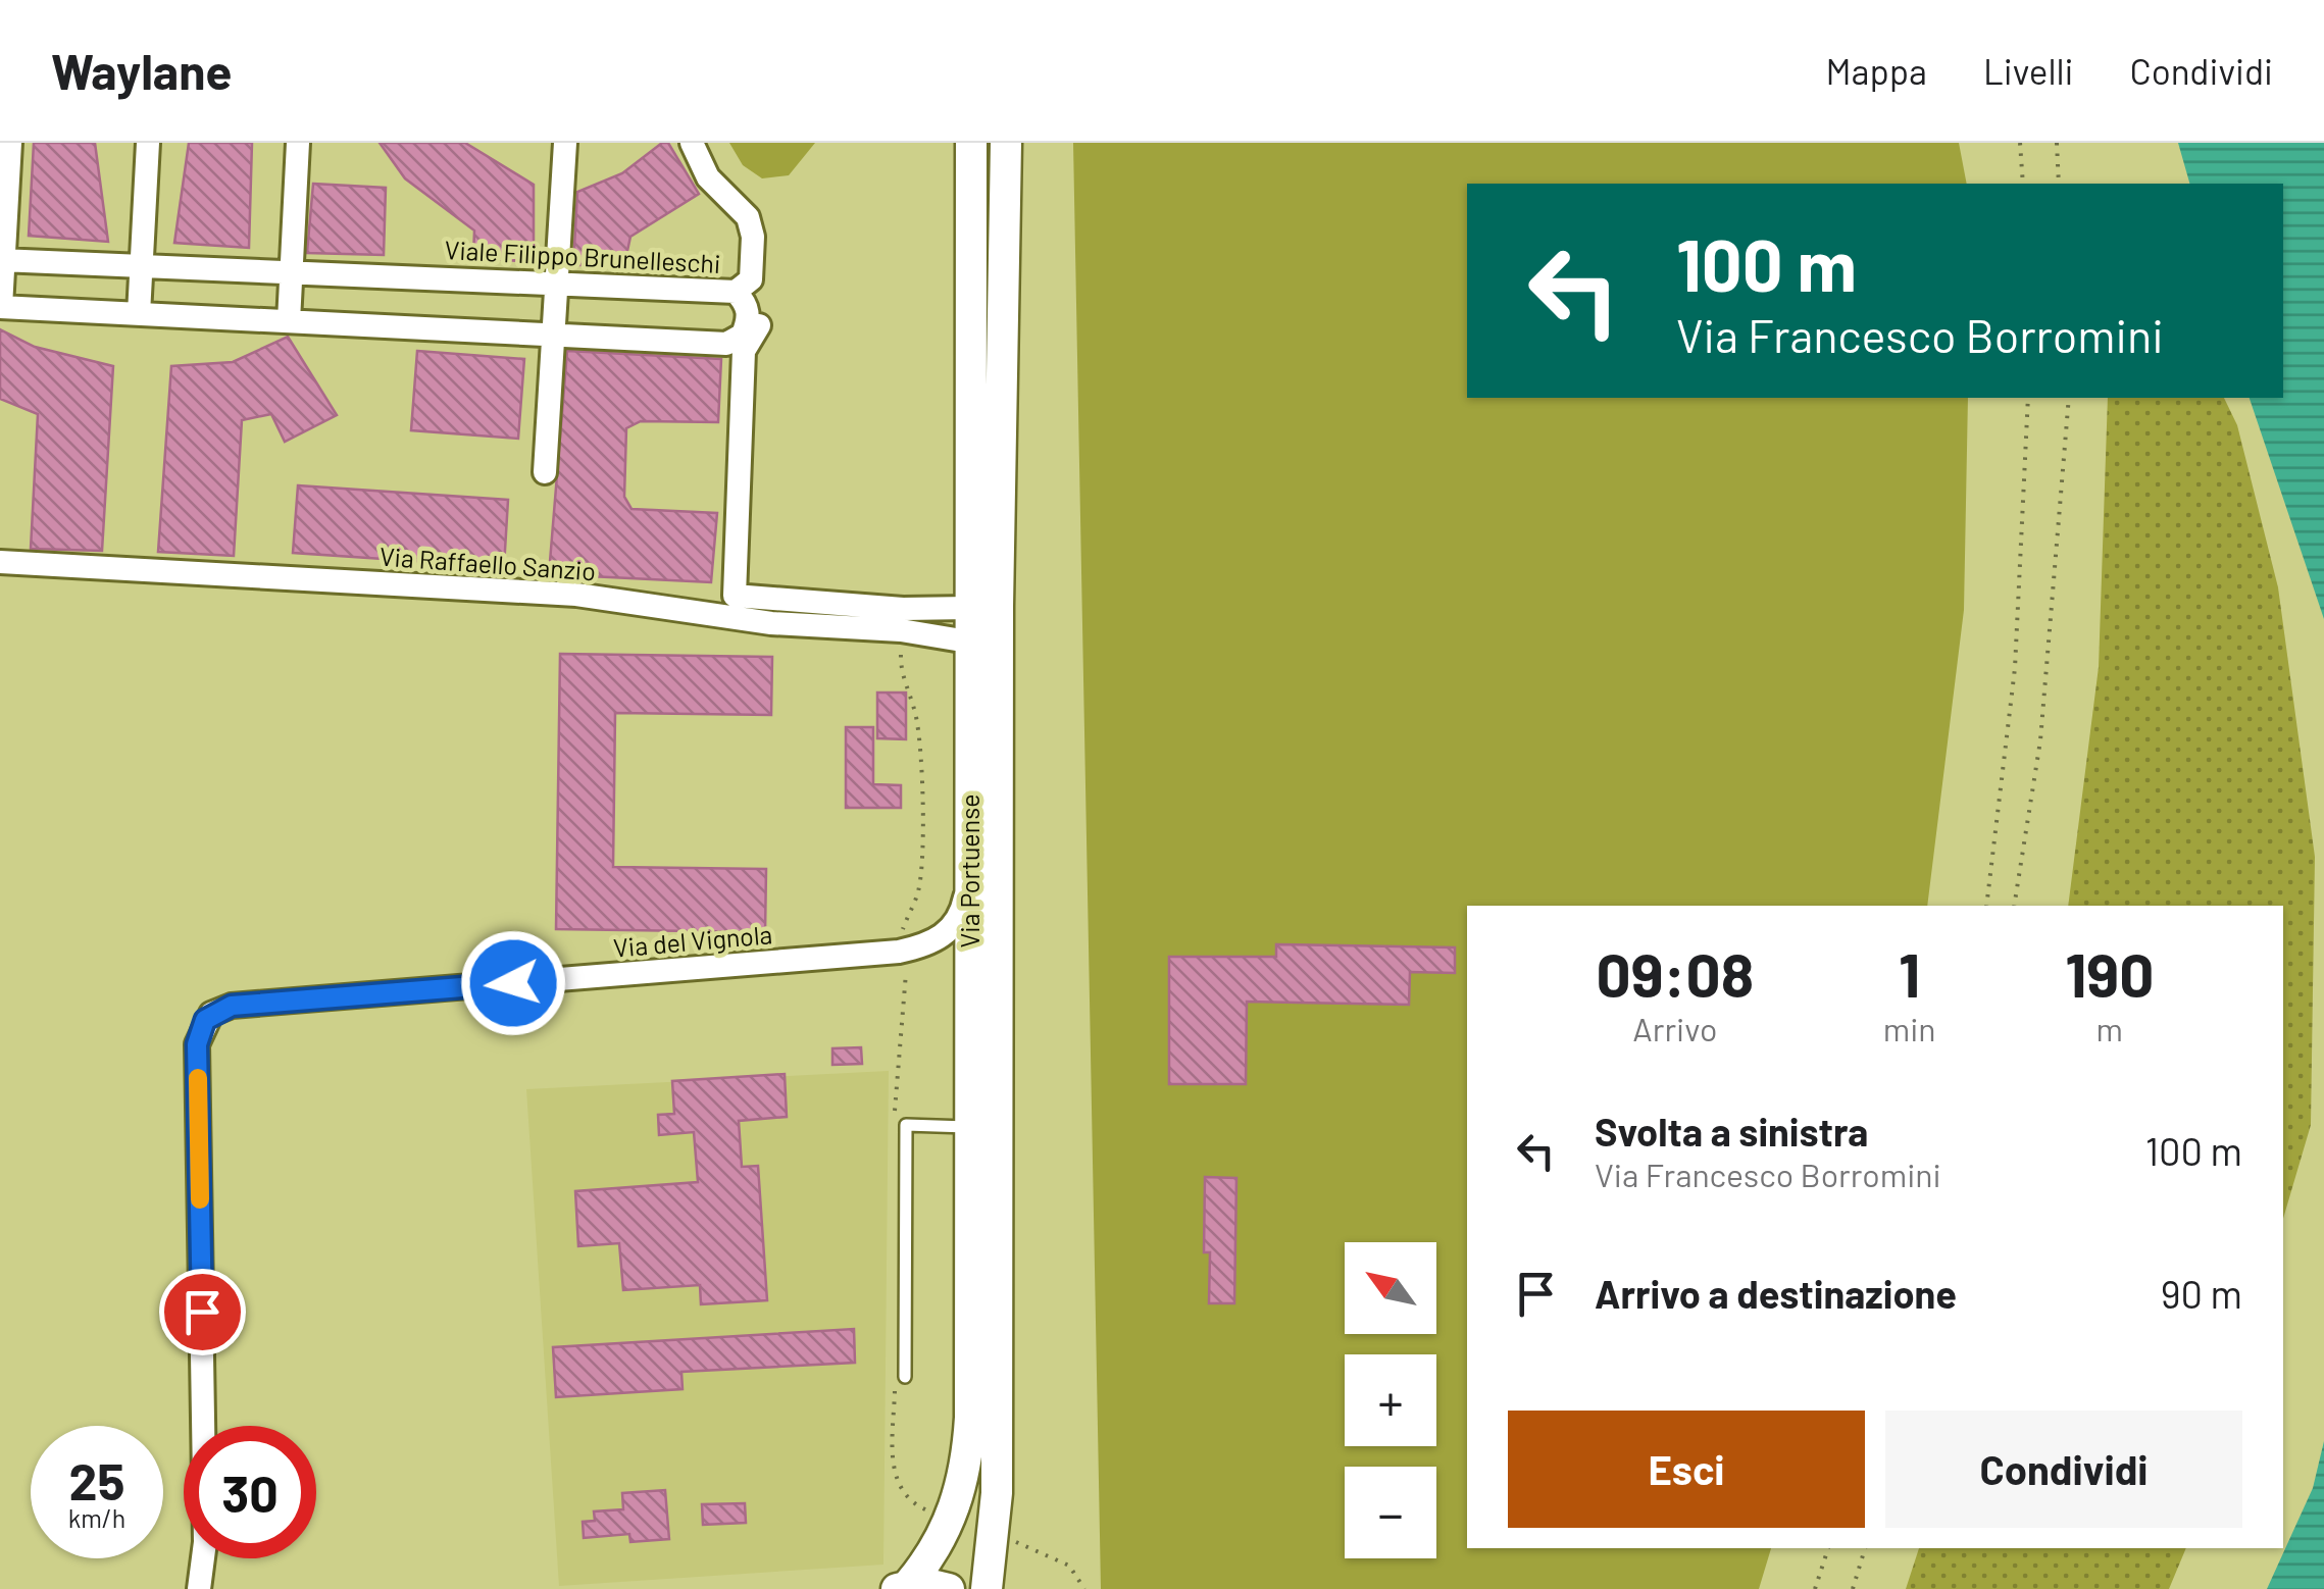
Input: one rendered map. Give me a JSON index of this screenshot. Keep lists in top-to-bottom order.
{
  "streets": {
    "street": [
      "Viale Filippo Brunelleschi",
      "Via Raffaello Sanzio",
      "Via Portuense",
      "Via del Vignola"
    ]
  },
  "crossings": [
    ["Via Raffaello Sanzio", "Via Portuense"],
    ["Via Portuense", "Via del Vignola"]
  ],
  "north": "top left",
  "page": {
    "header": "Waylane",
    "nav": ["Mappa", "Livelli", "Condividi"],
    "turn": ["100 m", "Via Francesco Borromini"],
    "eta": [
      "09:08",
      "Arrivo",
      "1",
      "min",
      "190",
      "m"
    ],
    "list": [
      {
        "name": "Svolta a sinistra",
        "note": "Via Francesco Borromini",
        "value": "100 m"
      },
      {
        "name": "Arrivo a destinazione",
        "value": "90 m"
      }
    ],
    "map_buttons": ["+", "−"],
    "buttons": ["Esci", "Condividi"],
    "speed": "25 km/h",
    "limit": "30"
  }
}
